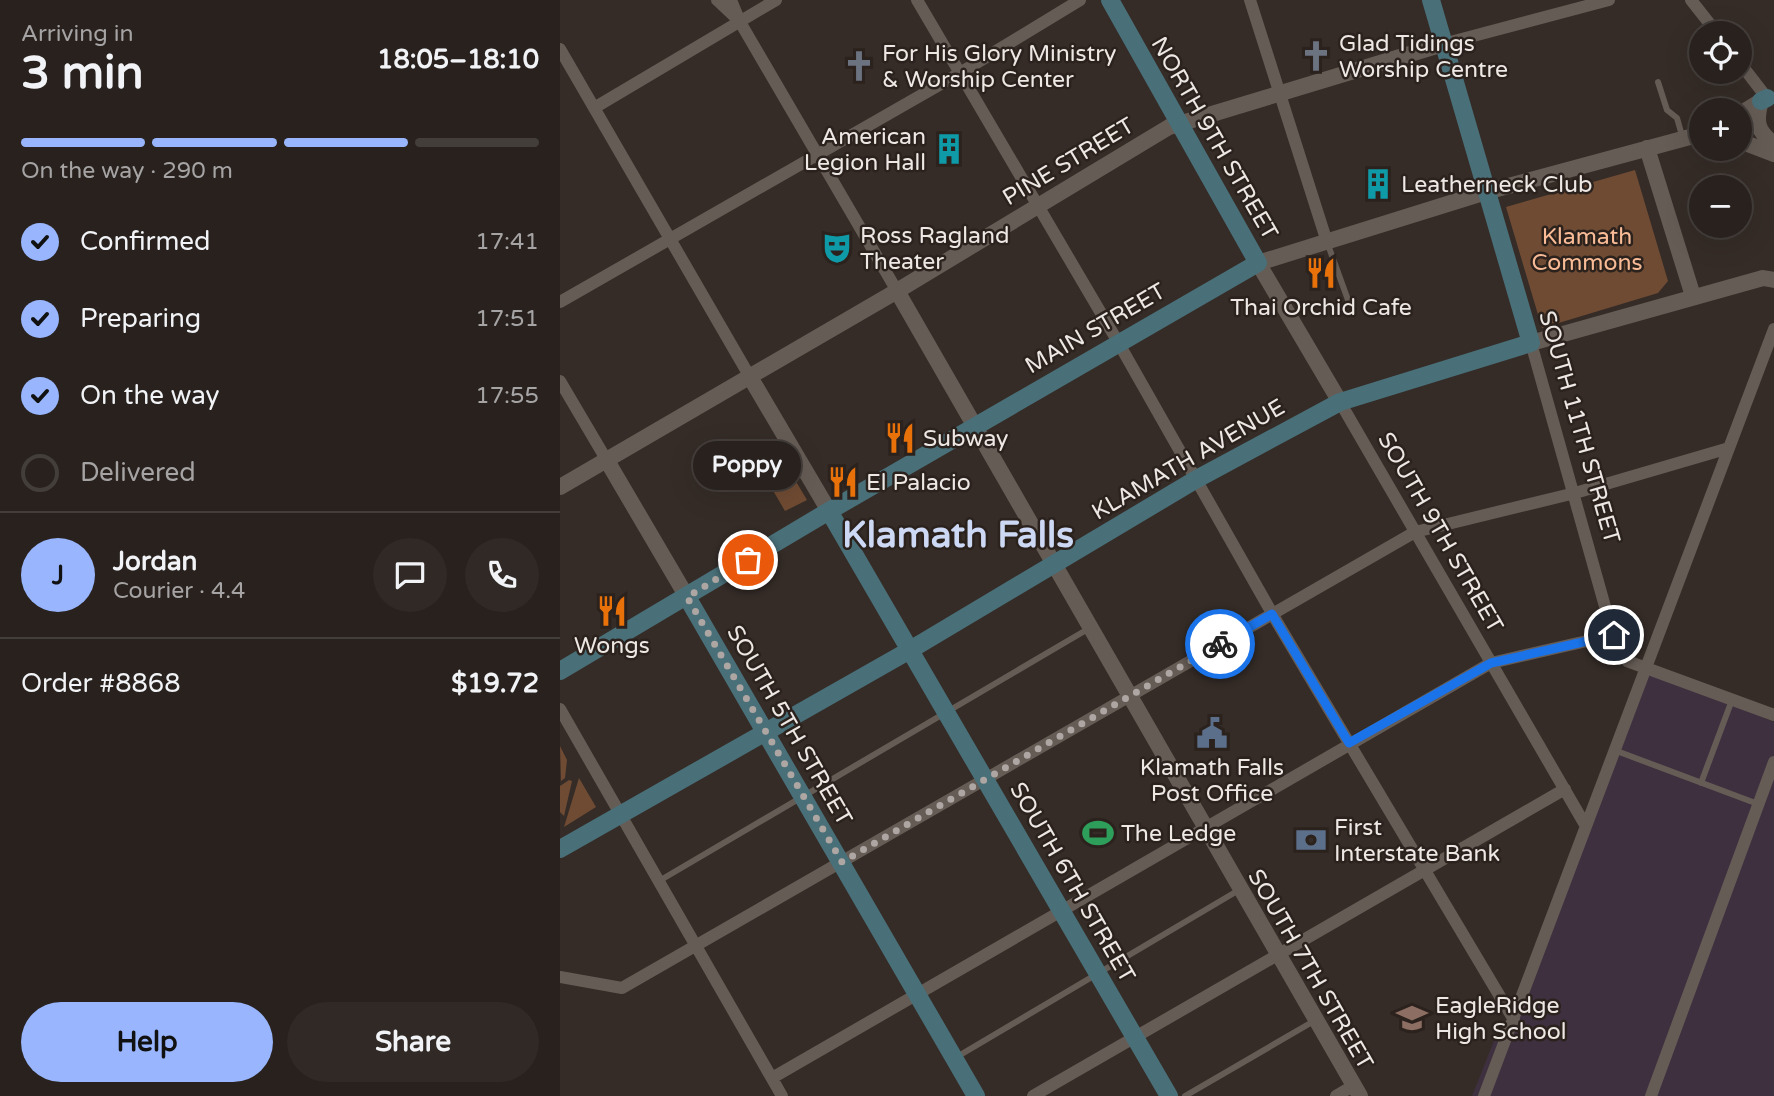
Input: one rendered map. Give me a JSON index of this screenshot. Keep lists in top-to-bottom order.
{
  "streets": {
    "main road": [
      "NORTH 9TH STREET",
      "MAIN STREET",
      "SOUTH 11TH STREET",
      "KLAMATH AVENUE",
      "SOUTH 5TH STREET",
      "SOUTH 6TH STREET"
    ],
    "street": ["PINE STREET", "SOUTH 9TH STREET", "SOUTH 7TH STREET"]
  },
  "crossings": [
    ["NORTH 9TH STREET", "PINE STREET"],
    ["NORTH 9TH STREET", "MAIN STREET"],
    ["NORTH 9TH STREET", "SOUTH 9TH STREET"],
    ["PINE STREET", "SOUTH 11TH STREET"],
    ["PINE STREET", "SOUTH 7TH STREET"],
    ["MAIN STREET", "SOUTH 11TH STREET"],
    ["MAIN STREET", "SOUTH 9TH STREET"],
    ["MAIN STREET", "SOUTH 5TH STREET"],
    ["MAIN STREET", "SOUTH 6TH STREET"],
    ["MAIN STREET", "SOUTH 7TH STREET"],
    ["SOUTH 11TH STREET", "KLAMATH AVENUE"],
    ["KLAMATH AVENUE", "SOUTH 9TH STREET"],
    ["KLAMATH AVENUE", "SOUTH 5TH STREET"],
    ["KLAMATH AVENUE", "SOUTH 6TH STREET"],
    ["KLAMATH AVENUE", "SOUTH 7TH STREET"]
  ],
  "districts": ["Klamath Falls"],
  "parks": ["Klamath Commons"],
  "places": {
    "church": ["Glad Tidings Worship Centre", "For His Glory Ministry & Worship Center"],
    "building": ["American Legion Hall", "Leatherneck Club"],
    "theatre": ["Ross Ragland Theater"],
    "restaurant": [
      "Thai Orchid Cafe",
      "Subway",
      "El Palacio",
      "Wongs"
    ],
    "other": ["Poppy"],
    "public building": ["Klamath Falls Post Office"],
    "sports": ["The Ledge"],
    "bank": ["First Interstate Bank"],
    "school or university": ["EagleRidge High School"]
  },
  "page": {
    "heading": ["3 min", "Arriving in", "18:05–18:10"],
    "panel": [
      "Jordan",
      "Courier · 4.4",
      "Order #8868",
      "$19.72"
    ],
    "map_buttons": ["+", "−"],
    "bar": "On the way · 290 m",
    "list": [
      ["Confirmed", "17:41"],
      ["Preparing", "17:51"],
      ["On the way", "17:55"],
      "Delivered"
    ],
    "bubble": "Poppy",
    "round": "J",
    "buttons": ["Help", "Share"]
  }
}
